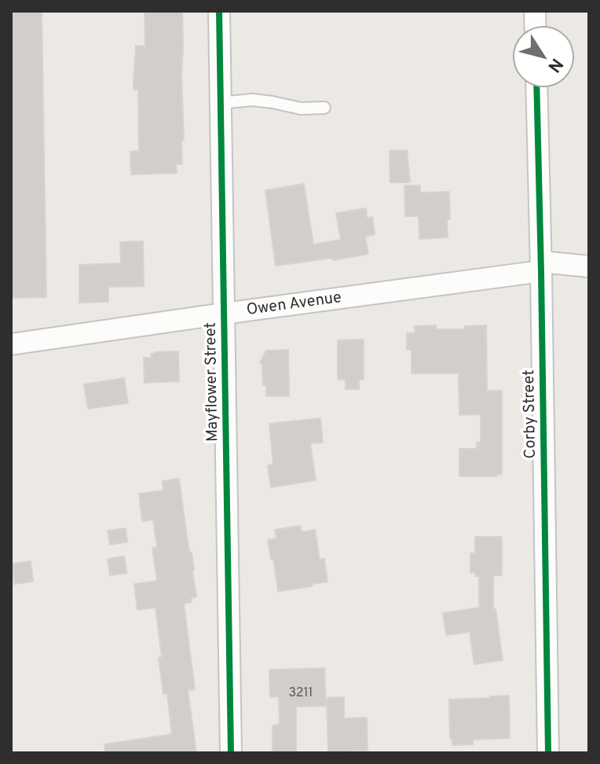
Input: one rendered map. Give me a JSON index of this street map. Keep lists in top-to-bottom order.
{
  "streets": {
    "street": ["Owen Avenue", "Mayflower Street", "Corby Street"]
  },
  "crossings": [
    ["Owen Avenue", "Mayflower Street"],
    ["Owen Avenue", "Corby Street"]
  ],
  "house_numbers": ["3211"],
  "north": "bottom right"
}
